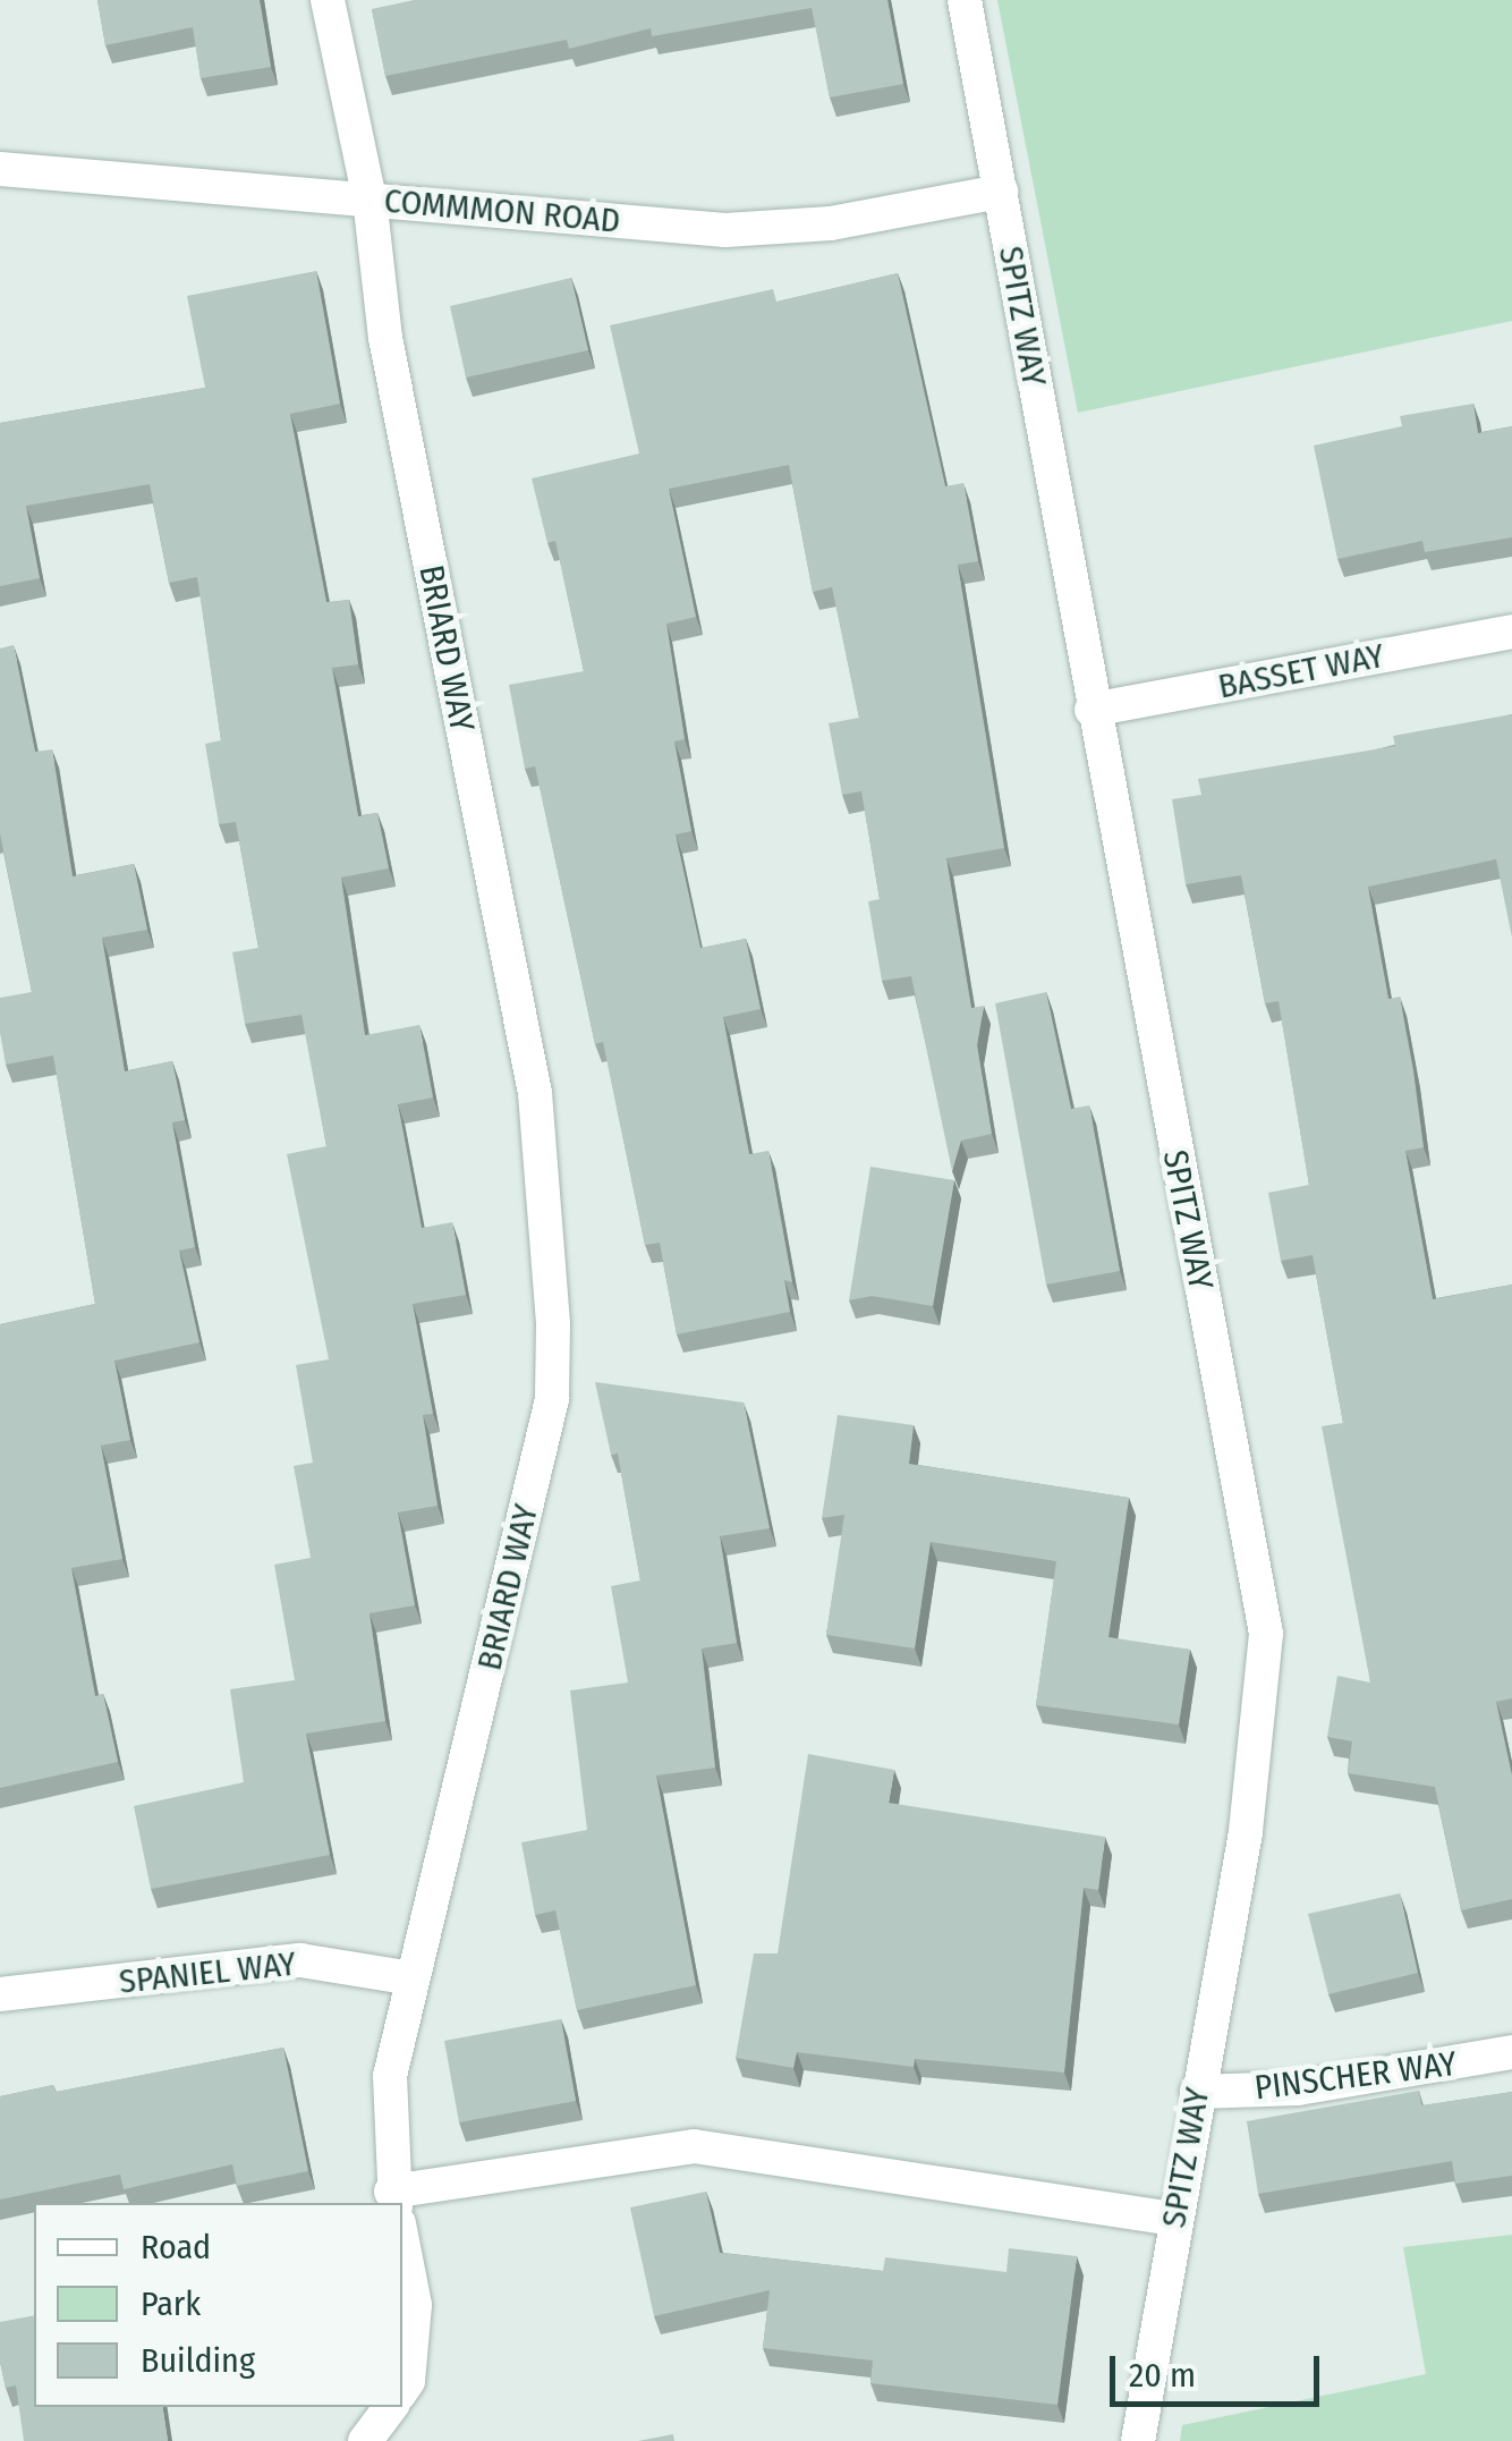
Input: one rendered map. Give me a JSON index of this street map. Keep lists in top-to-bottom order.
{
  "streets": {
    "street": [
      "COMMMON ROAD",
      "SPITZ WAY",
      "BRIARD WAY",
      "BASSET WAY",
      "SPANIEL WAY",
      "PINSCHER WAY"
    ]
  },
  "crossings": [
    ["COMMMON ROAD", "SPITZ WAY"],
    ["COMMMON ROAD", "BRIARD WAY"],
    ["SPITZ WAY", "BASSET WAY"],
    ["SPITZ WAY", "PINSCHER WAY"],
    ["BRIARD WAY", "SPANIEL WAY"]
  ],
  "legend": ["Road", "Park", "Building"],
  "scale_bar": "20 m"
}
